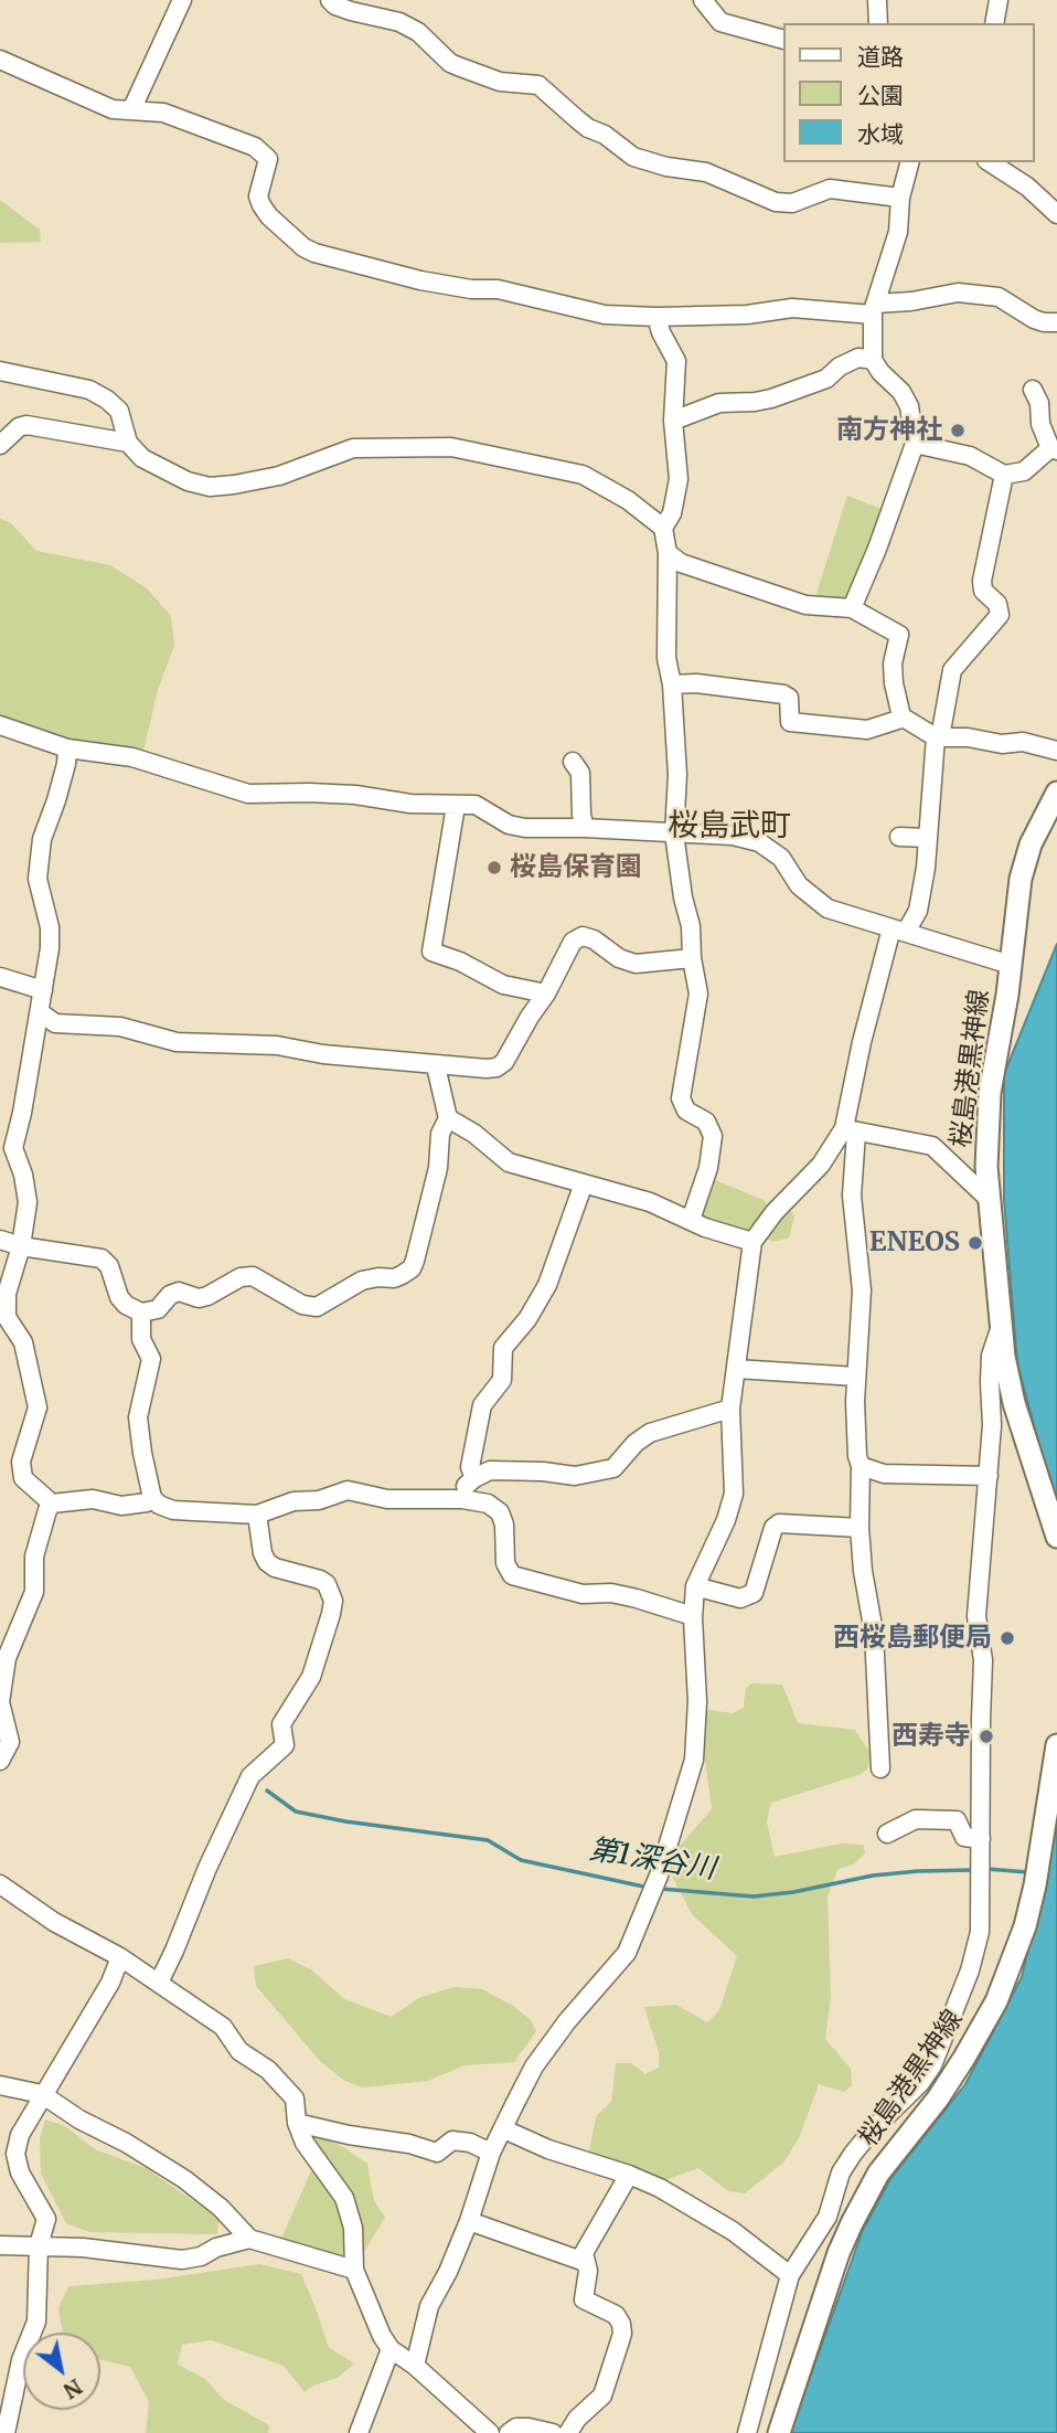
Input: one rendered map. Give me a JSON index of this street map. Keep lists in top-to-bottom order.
{
  "streets": {
    "main road": ["桜島港黒神線"]
  },
  "districts": ["桜島武町"],
  "water": ["第1深谷川"],
  "places": [
    "南方神社",
    "桜島保育園",
    "ENEOS",
    "西桜島郵便局",
    "西寿寺"
  ],
  "legend": ["道路", "公園", "水域"],
  "north": "bottom right"
}
